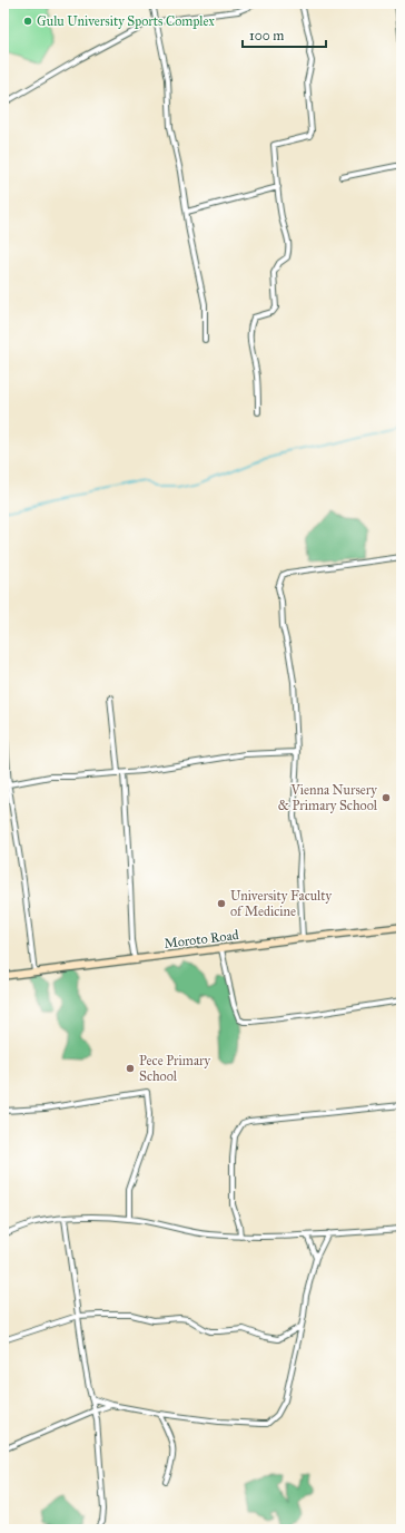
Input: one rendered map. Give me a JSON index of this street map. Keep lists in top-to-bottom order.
{
  "streets": {
    "main road": ["Moroto Road"]
  },
  "places": [
    "Gulu University Sports Complex",
    "Vienna Nursery & Primary School",
    "University Faculty of Medicine",
    "Pece Primary School"
  ],
  "scale_bar": "100 m"
}
